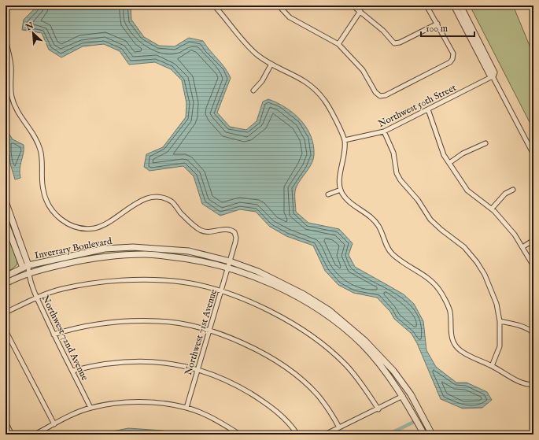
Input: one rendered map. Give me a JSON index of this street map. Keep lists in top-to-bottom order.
{
  "streets": {
    "street": [
      "Northwest 50th Street",
      "Inverrary Boulevard",
      "Northwest 71st Avenue",
      "Northwest 72nd Avenue"
    ]
  },
  "crossings": [
    ["Inverrary Boulevard", "Northwest 71st Avenue"],
    ["Inverrary Boulevard", "Northwest 72nd Avenue"]
  ],
  "scale_bar": "100 m",
  "north": "top left"
}
